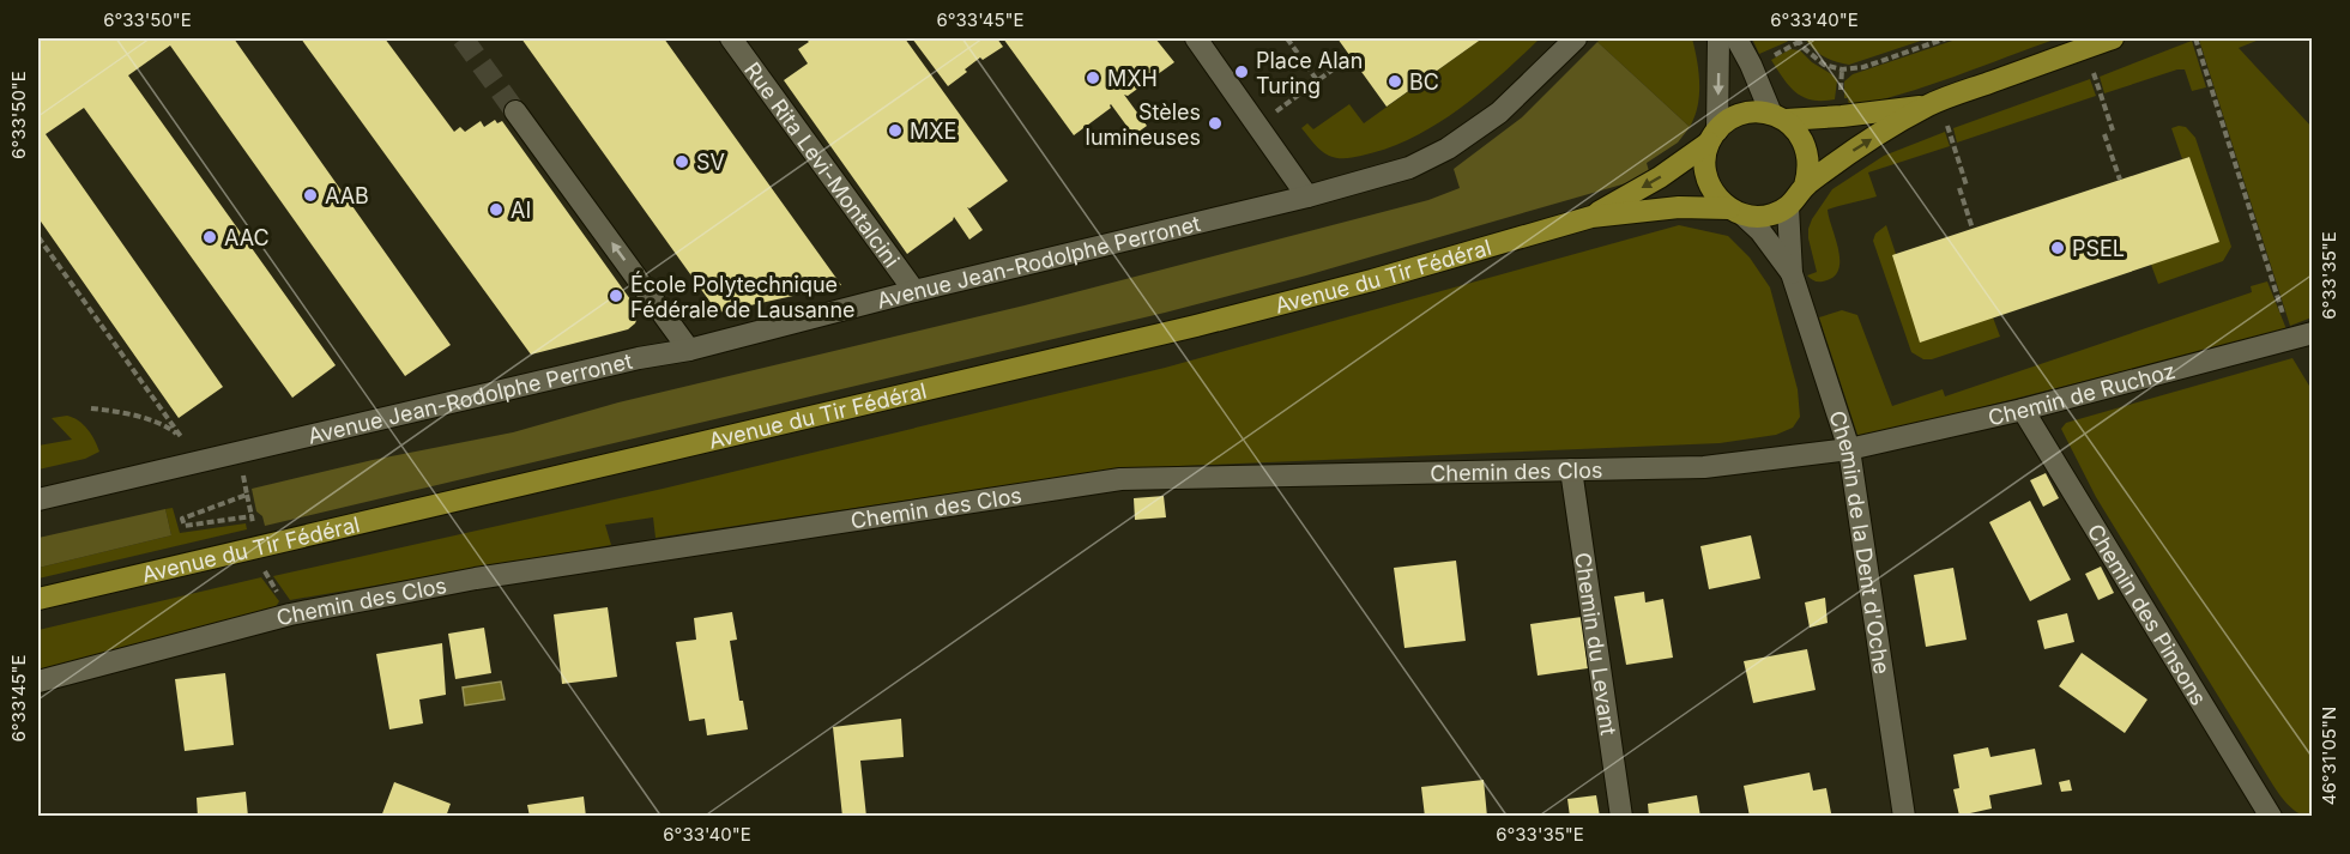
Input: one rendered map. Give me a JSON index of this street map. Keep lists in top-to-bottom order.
{
  "streets": {
    "main road": ["Avenue du Tir Fédéral"],
    "street": [
      "Rue Rita Levi-Montalcini",
      "Avenue Jean-Rodolphe Perronet",
      "Chemin de Ruchoz",
      "Chemin des Clos",
      "Chemin de la Dent d'Oche",
      "Chemin des Pinsons",
      "Chemin du Levant"
    ]
  },
  "crossings": [
    ["Rue Rita Levi-Montalcini", "Avenue Jean-Rodolphe Perronet"],
    ["Avenue du Tir Fédéral", "Chemin de la Dent d'Oche"],
    ["Chemin de Ruchoz", "Chemin des Clos"],
    ["Chemin de Ruchoz", "Chemin de la Dent d'Oche"],
    ["Chemin de Ruchoz", "Chemin des Pinsons"],
    ["Chemin des Clos", "Chemin de la Dent d'Oche"],
    ["Chemin des Clos", "Chemin du Levant"]
  ],
  "places": [
    "Place Alan Turing",
    "MXH",
    "BC",
    "Stèles lumineuses",
    "MXE",
    "SV",
    "AAB",
    "AI",
    "AAC",
    "PSEL",
    "École Polytechnique Fédérale de Lausanne"
  ],
  "coordinates": [
    "6°33'50\"E",
    "6°33'45\"E",
    "6°33'40\"E",
    "6°33'35\"E",
    "46°31'05\"N"
  ]
}
